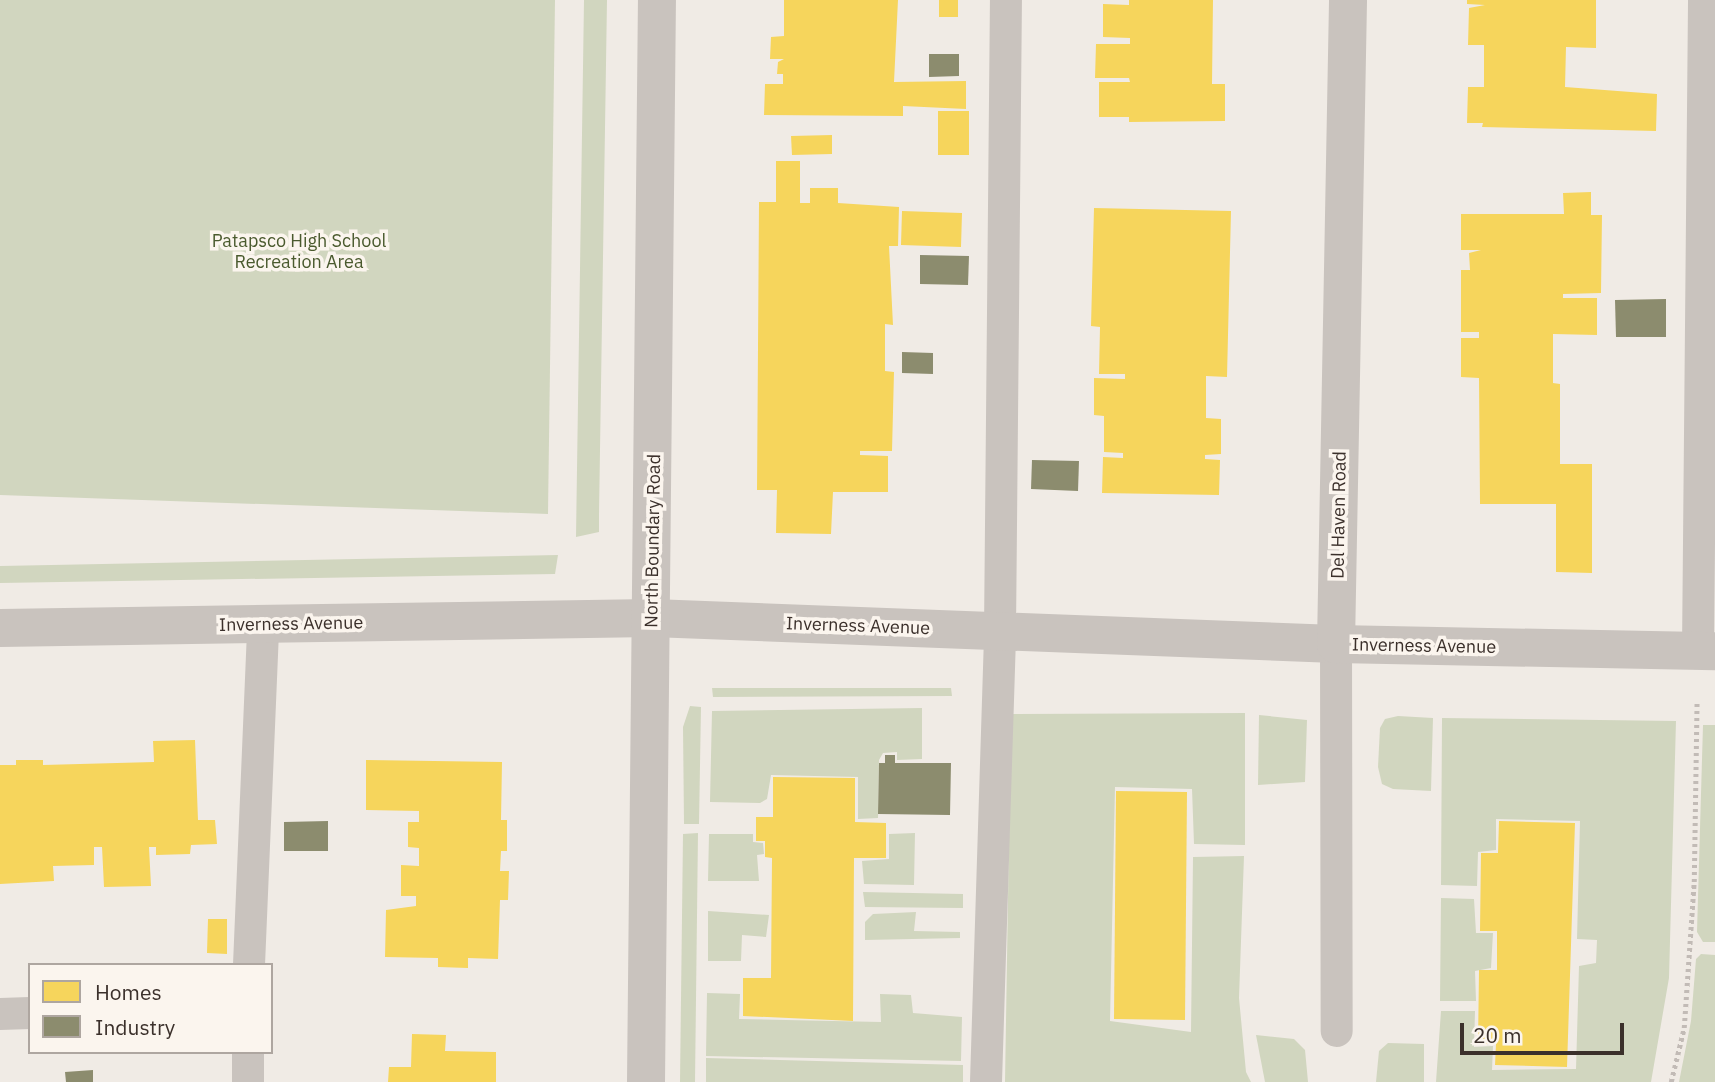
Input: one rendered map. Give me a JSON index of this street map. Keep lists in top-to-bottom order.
{
  "streets": {
    "street": ["Del Haven Road", "North Boundary Road", "Inverness Avenue"]
  },
  "crossings": [
    ["Del Haven Road", "Inverness Avenue"],
    ["North Boundary Road", "Inverness Avenue"]
  ],
  "parks": ["Patapsco High School Recreation Area"],
  "legend": ["Homes", "Industry"],
  "scale_bar": "20 m"
}
